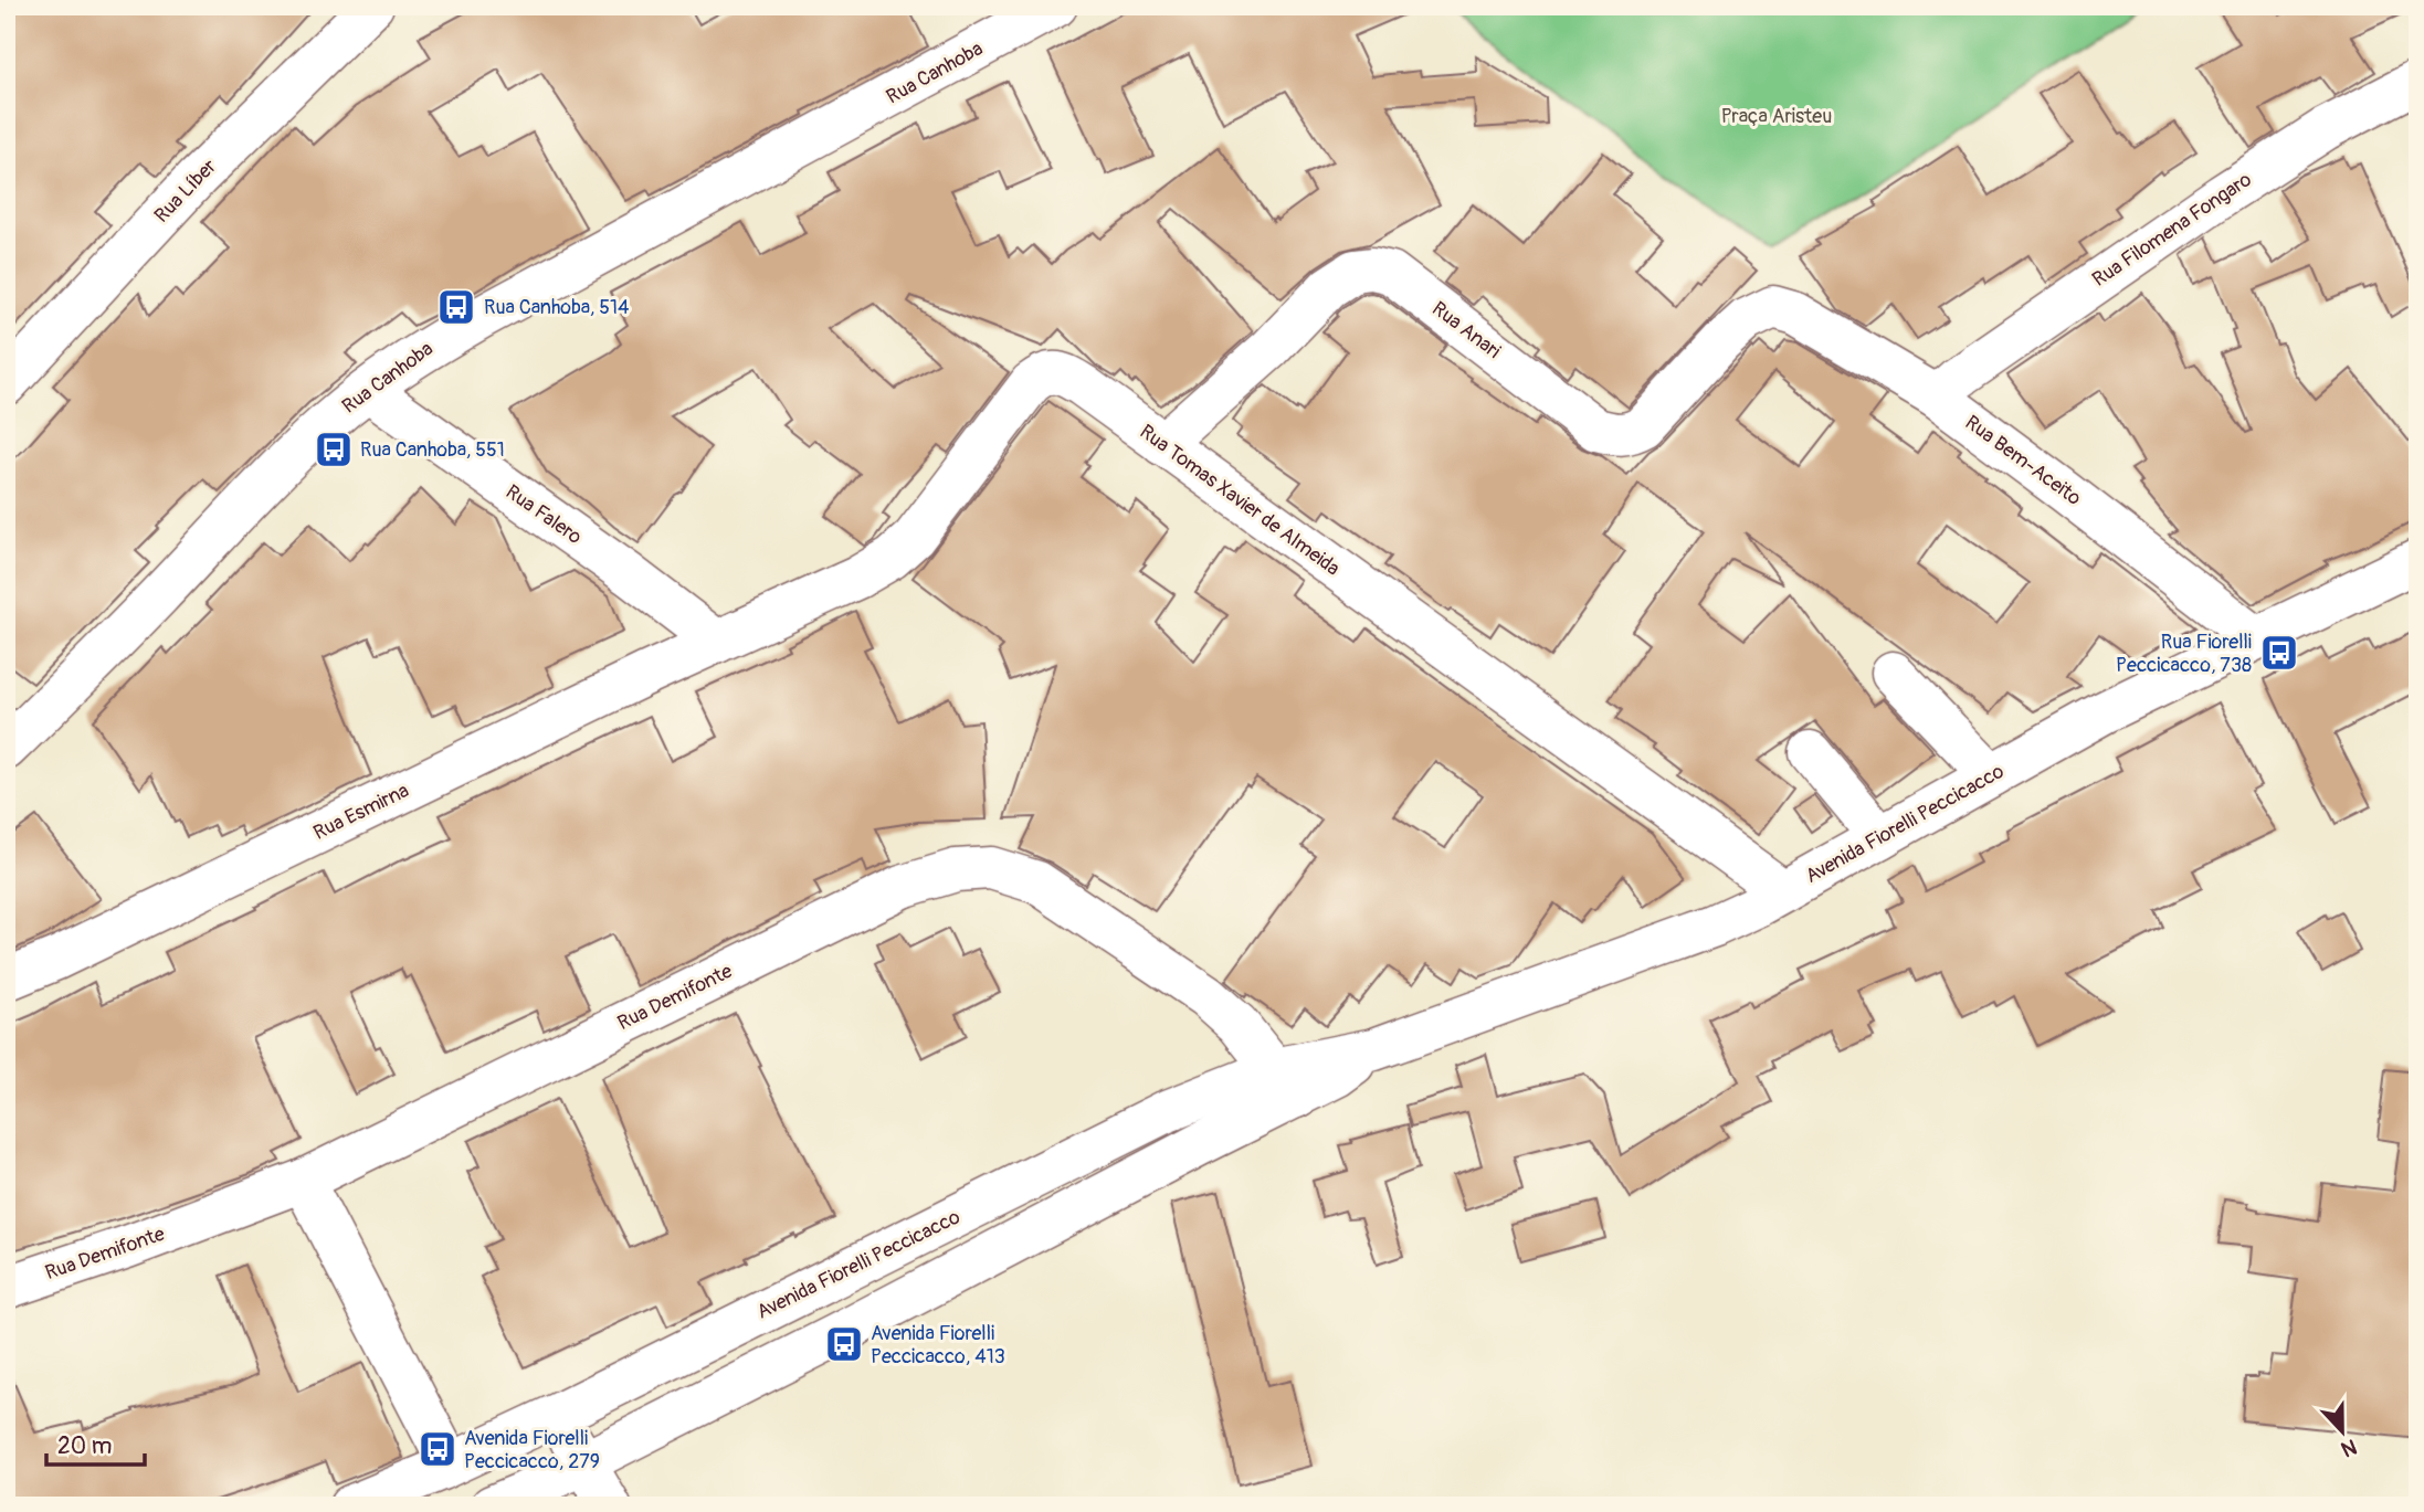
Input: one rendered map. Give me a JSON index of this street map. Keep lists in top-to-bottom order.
{
  "streets": {
    "street": [
      "Rua Canhoba",
      "Rua Líber",
      "Rua Filomena Fongaro",
      "Rua Anari",
      "Rua Bem-Aceito",
      "Rua Tomas Xavier de Almeida",
      "Rua Falero",
      "Rua Esmirna",
      "Avenida Fiorelli Peccicacco",
      "Rua Demifonte"
    ]
  },
  "crossings": [
    ["Rua Canhoba", "Rua Falero"],
    ["Rua Filomena Fongaro", "Rua Bem-Aceito"],
    ["Rua Anari", "Rua Bem-Aceito"],
    ["Rua Anari", "Rua Tomas Xavier de Almeida"],
    ["Rua Bem-Aceito", "Avenida Fiorelli Peccicacco"],
    ["Rua Tomas Xavier de Almeida", "Rua Falero"],
    ["Rua Tomas Xavier de Almeida", "Rua Esmirna"],
    ["Rua Tomas Xavier de Almeida", "Avenida Fiorelli Peccicacco"],
    ["Rua Falero", "Rua Esmirna"],
    ["Avenida Fiorelli Peccicacco", "Rua Demifonte"]
  ],
  "parks": ["Praça Aristeu"],
  "places": {
    "bus stop": [
      "Rua Canhoba, 514",
      "Rua Canhoba, 551",
      "Rua Fiorelli Peccicacco, 738",
      "Avenida Fiorelli Peccicacco, 413",
      "Avenida Fiorelli Peccicacco, 279"
    ]
  },
  "scale_bar": "20 m",
  "north": "bottom"
}
